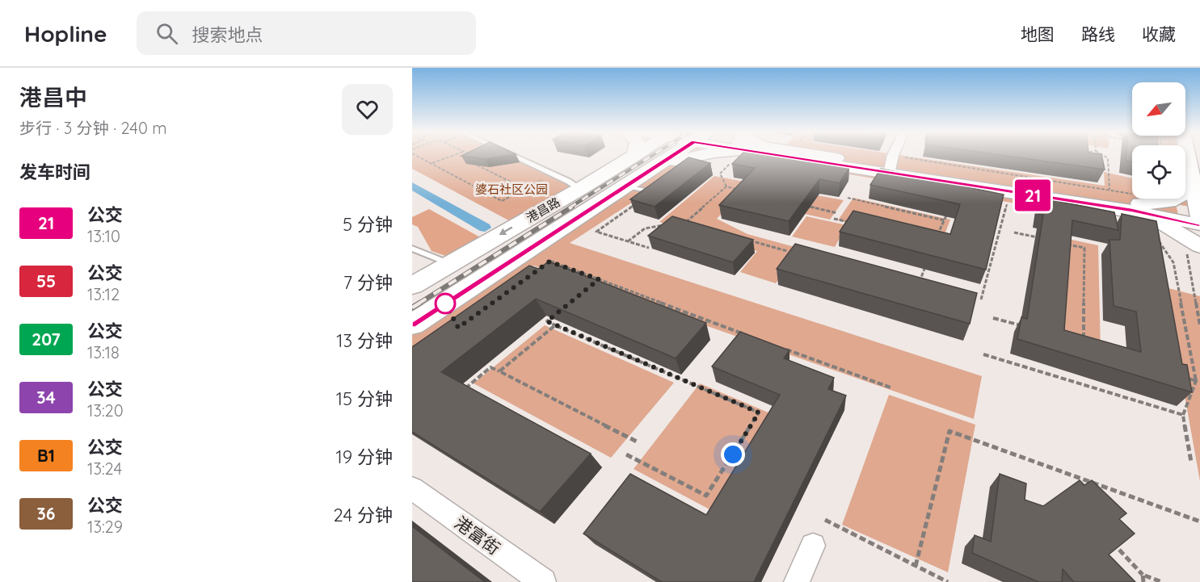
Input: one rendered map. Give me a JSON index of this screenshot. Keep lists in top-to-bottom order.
{
  "streets": {
    "main road": ["港昌路"],
    "street": ["港富街"]
  },
  "parks": ["婆石社区公园"],
  "lines": ["bus line 21"],
  "north": "bottom left",
  "page": {
    "header": "Hopline",
    "search": "搜索地点",
    "nav": ["地图", "路线", "收藏"],
    "heading": [
      ["港昌中", "步行 · 3 分钟 · 240 m"],
      "发车时间"
    ],
    "on_map": "21",
    "list": [
      {
        "mark": "21",
        "name": "公交",
        "note": "13:10",
        "value": "5 分钟"
      },
      {
        "mark": "55",
        "name": "公交",
        "note": "13:12",
        "value": "7 分钟"
      },
      {
        "mark": "207",
        "name": "公交",
        "note": "13:18",
        "value": "13 分钟"
      },
      {
        "mark": "34",
        "name": "公交",
        "note": "13:20",
        "value": "15 分钟"
      },
      {
        "mark": "B1",
        "name": "公交",
        "note": "13:24",
        "value": "19 分钟"
      },
      {
        "mark": "36",
        "name": "公交",
        "note": "13:29",
        "value": "24 分钟"
      }
    ]
  }
}
